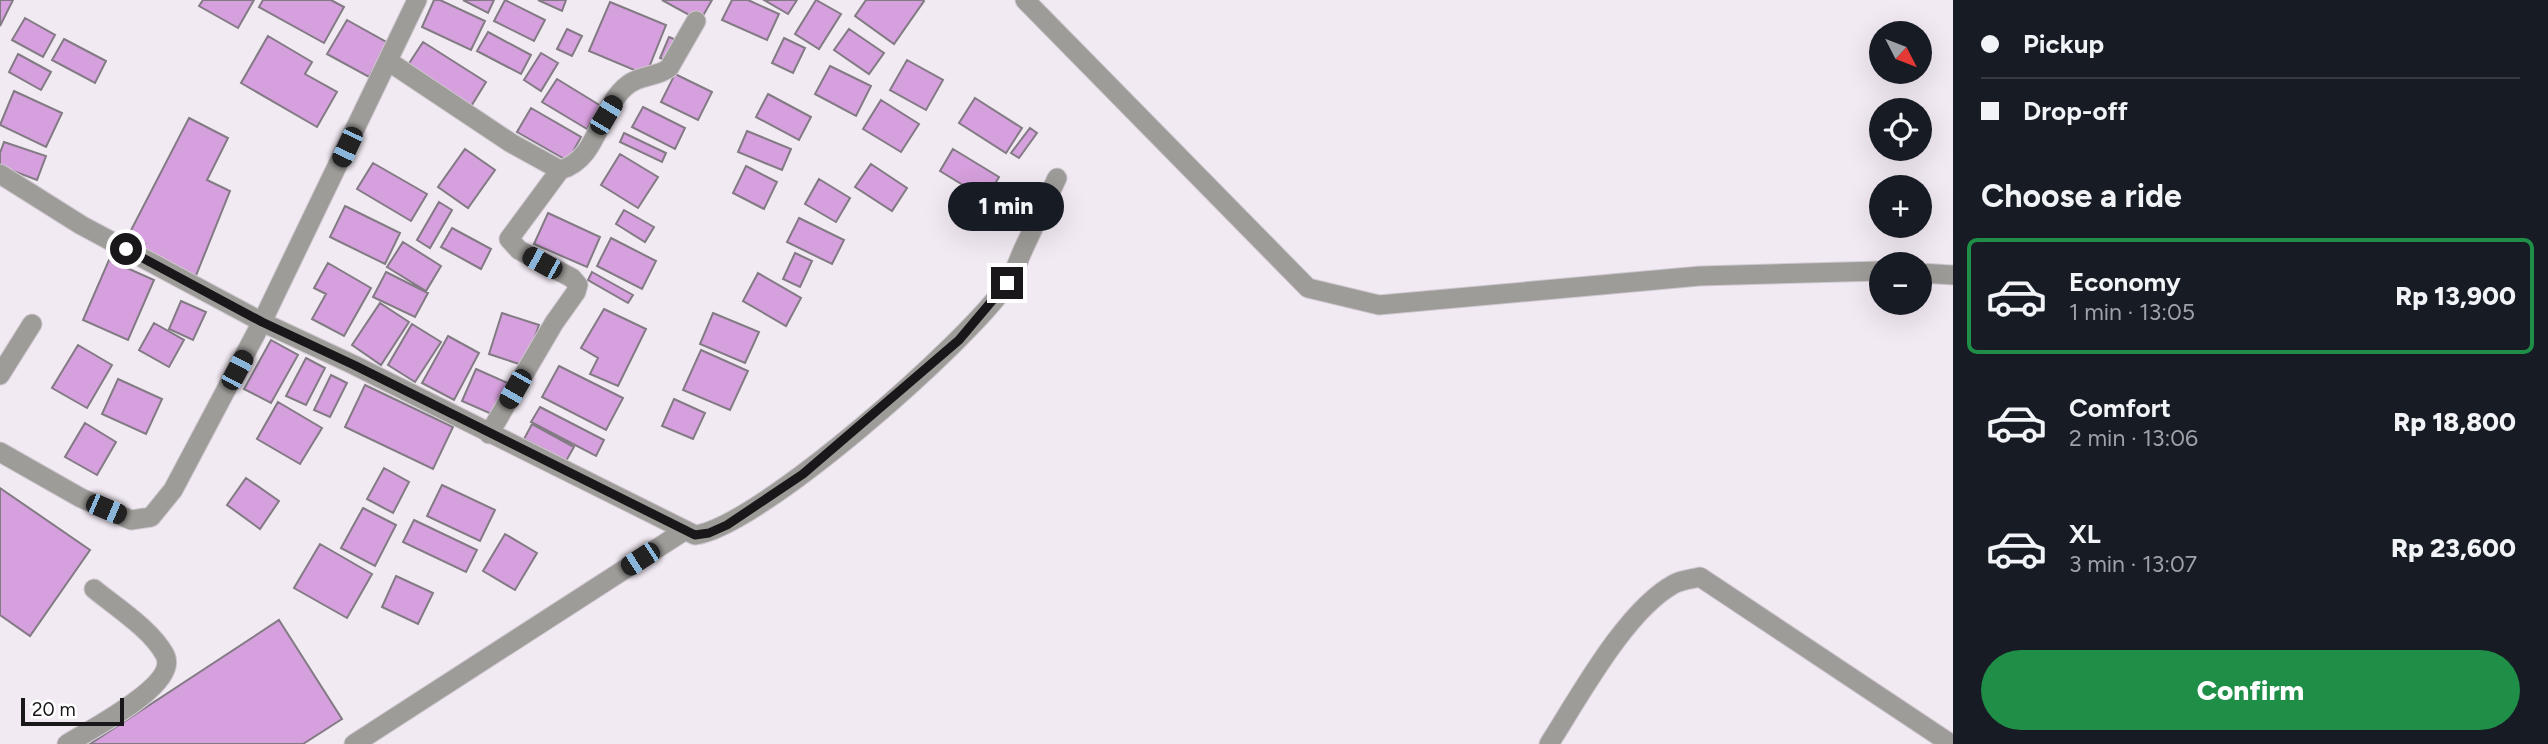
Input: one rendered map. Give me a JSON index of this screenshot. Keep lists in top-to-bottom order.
{
  "scale_bar": "20 m",
  "north": "bottom right",
  "page": {
    "banner": ["Pickup", "Drop-off"],
    "map_buttons": ["+", "−"],
    "heading": "Choose a ride",
    "bubble": "1 min",
    "list": [
      {
        "name": "Economy",
        "note": "1 min · 13:05",
        "value": "Rp 13,900"
      },
      {
        "name": "Comfort",
        "note": "2 min · 13:06",
        "value": "Rp 18,800"
      },
      {
        "name": "XL",
        "note": "3 min · 13:07",
        "value": "Rp 23,600"
      }
    ],
    "buttons": "Confirm",
    "scale": "20 m"
  }
}
